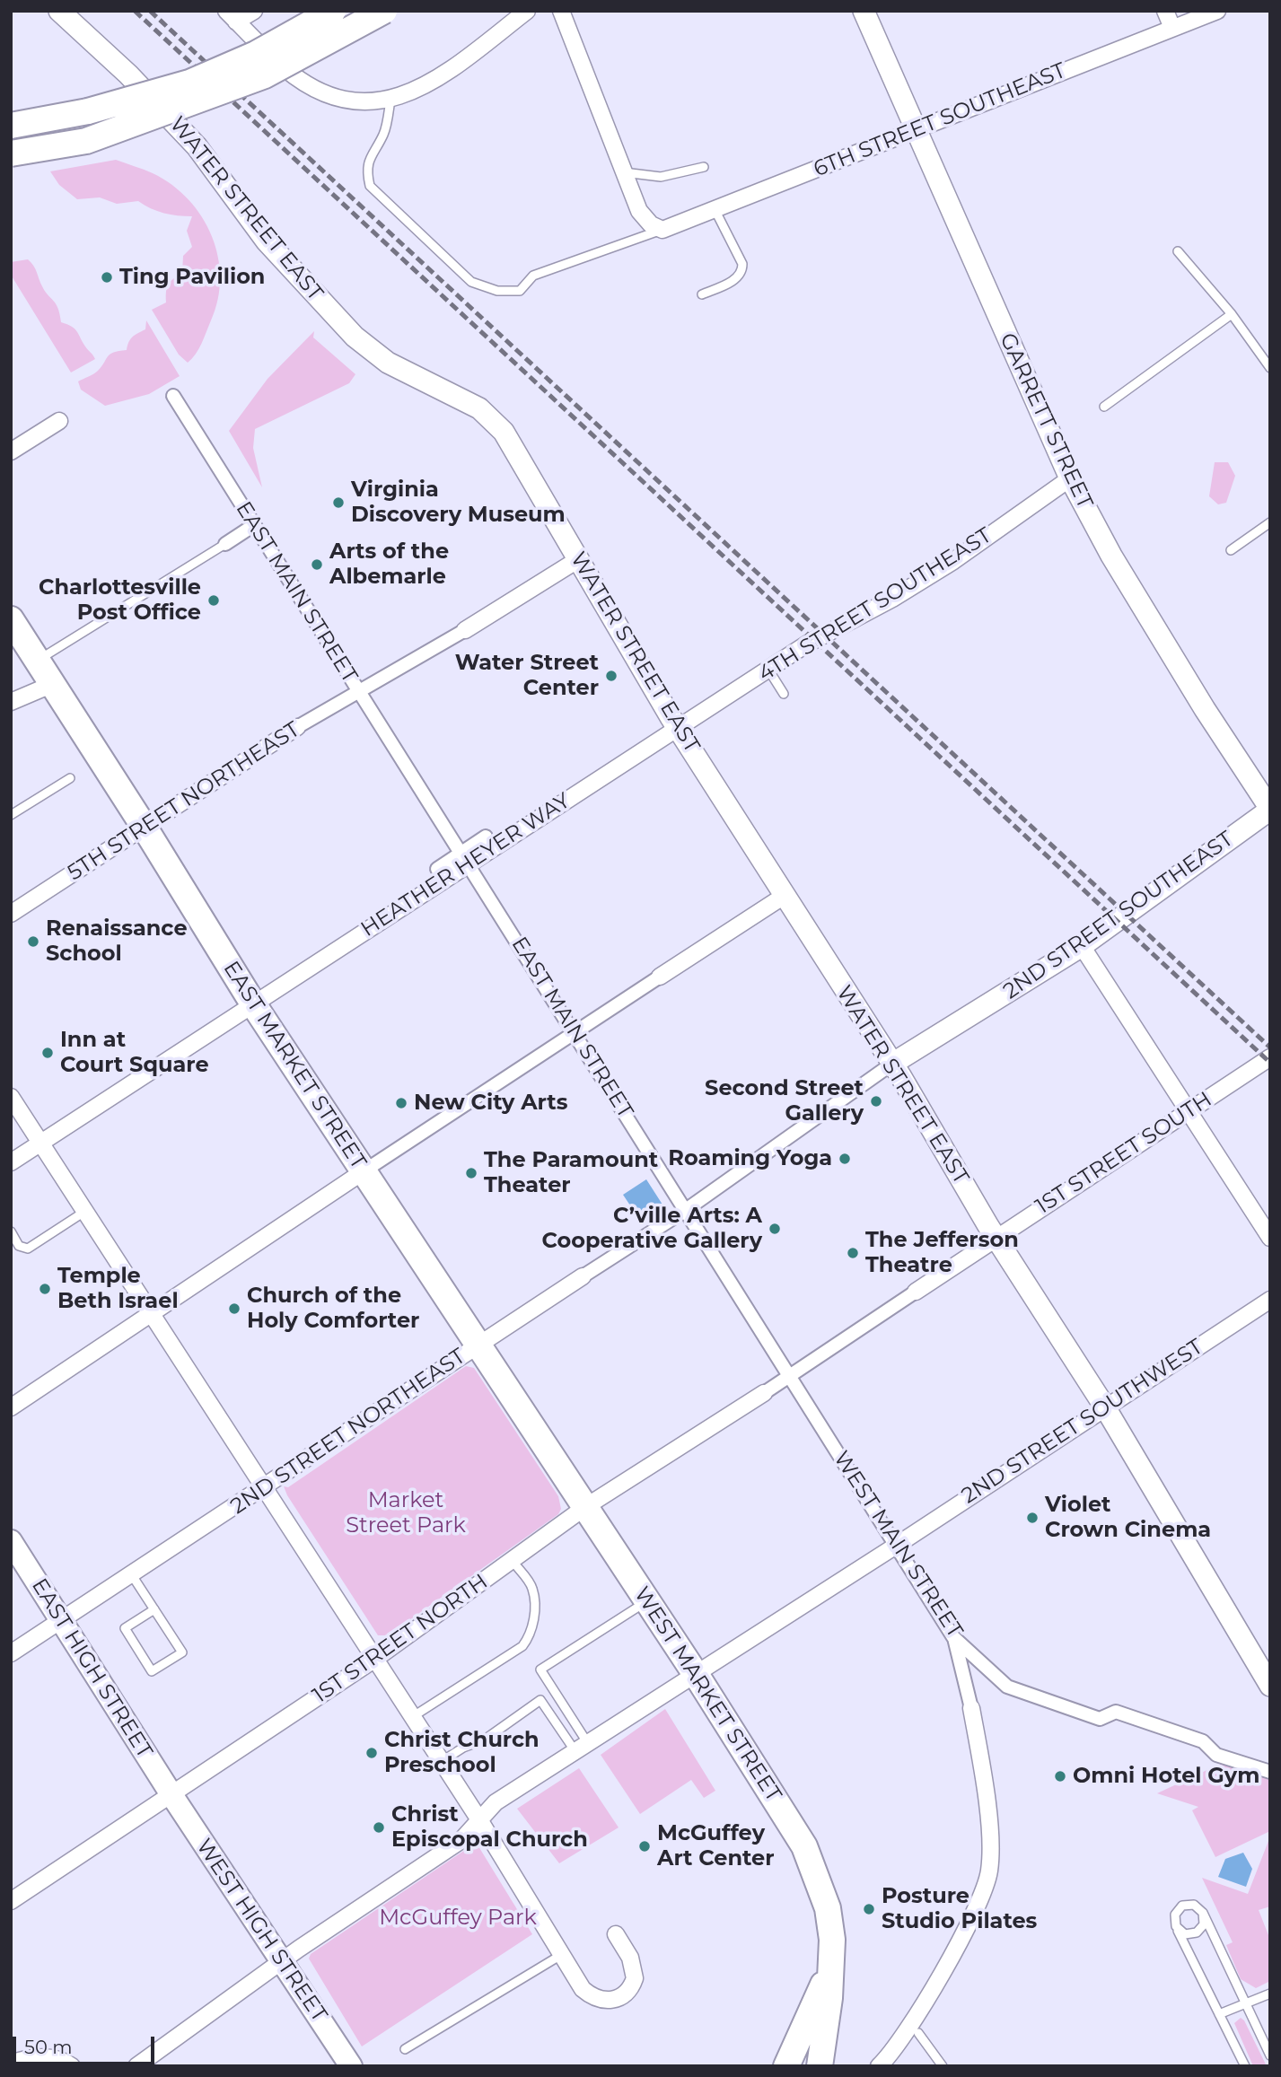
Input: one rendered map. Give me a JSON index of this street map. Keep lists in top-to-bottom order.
{
  "streets": {
    "main road": [
      "EAST MARKET STREET",
      "EAST HIGH STREET",
      "WEST MARKET STREET",
      "WEST HIGH STREET"
    ],
    "street": [
      "6TH STREET SOUTHEAST",
      "WATER STREET EAST",
      "GARRETT STREET",
      "EAST MAIN STREET",
      "4TH STREET SOUTHEAST",
      "5TH STREET NORTHEAST",
      "HEATHER HEYER WAY",
      "2ND STREET SOUTHEAST",
      "1ST STREET SOUTH",
      "2ND STREET SOUTHWEST",
      "2ND STREET NORTHEAST",
      "WEST MAIN STREET",
      "1ST STREET NORTH"
    ]
  },
  "crossings": [
    ["6TH STREET SOUTHEAST", "GARRETT STREET"],
    ["WATER STREET EAST", "4TH STREET SOUTHEAST"],
    ["WATER STREET EAST", "HEATHER HEYER WAY"],
    ["WATER STREET EAST", "2ND STREET SOUTHEAST"],
    ["WATER STREET EAST", "1ST STREET SOUTH"],
    ["WATER STREET EAST", "2ND STREET SOUTHWEST"],
    ["GARRETT STREET", "4TH STREET SOUTHEAST"],
    ["GARRETT STREET", "2ND STREET SOUTHEAST"],
    ["EAST MAIN STREET", "5TH STREET NORTHEAST"],
    ["EAST MAIN STREET", "HEATHER HEYER WAY"],
    ["EAST MAIN STREET", "2ND STREET SOUTHEAST"],
    ["EAST MAIN STREET", "1ST STREET SOUTH"],
    ["EAST MAIN STREET", "2ND STREET NORTHEAST"],
    ["EAST MAIN STREET", "WEST MAIN STREET"],
    ["EAST MAIN STREET", "1ST STREET NORTH"],
    ["4TH STREET SOUTHEAST", "HEATHER HEYER WAY"],
    ["5TH STREET NORTHEAST", "EAST MARKET STREET"],
    ["HEATHER HEYER WAY", "EAST MARKET STREET"],
    ["2ND STREET SOUTHEAST", "2ND STREET NORTHEAST"],
    ["EAST MARKET STREET", "2ND STREET NORTHEAST"],
    ["EAST MARKET STREET", "1ST STREET NORTH"],
    ["EAST MARKET STREET", "WEST MARKET STREET"],
    ["1ST STREET SOUTH", "WEST MAIN STREET"],
    ["1ST STREET SOUTH", "1ST STREET NORTH"],
    ["2ND STREET SOUTHWEST", "WEST MAIN STREET"],
    ["2ND STREET SOUTHWEST", "WEST MARKET STREET"],
    ["2ND STREET SOUTHWEST", "WEST HIGH STREET"],
    ["2ND STREET NORTHEAST", "EAST HIGH STREET"],
    ["WEST MAIN STREET", "1ST STREET NORTH"],
    ["1ST STREET NORTH", "EAST HIGH STREET"],
    ["1ST STREET NORTH", "WEST MARKET STREET"],
    ["1ST STREET NORTH", "WEST HIGH STREET"],
    ["EAST HIGH STREET", "WEST HIGH STREET"]
  ],
  "parks": ["Market Street Park", "McGuffey Park"],
  "places": [
    "Ting Pavilion",
    "Virginia Discovery Museum",
    "Arts of the Albemarle",
    "Charlottesville Post Office",
    "Water Street Center",
    "Renaissance School",
    "Inn at Court Square",
    "Second Street Gallery",
    "New City Arts",
    "Roaming Yoga",
    "The Paramount Theater",
    "C’ville Arts: A Cooperative Gallery",
    "The Jefferson Theatre",
    "Temple Beth Israel",
    "Church of the Holy Comforter",
    "Violet Crown Cinema",
    "Christ Church Preschool",
    "Omni Hotel Gym",
    "Christ Episcopal Church",
    "McGuffey Art Center",
    "Posture Studio Pilates"
  ],
  "scale_bar": "50 m"
}
